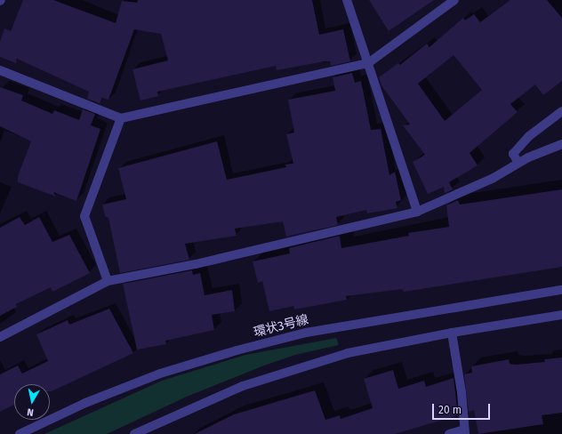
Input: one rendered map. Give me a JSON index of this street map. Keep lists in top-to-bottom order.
{
  "streets": {
    "street": ["環状3号線"]
  },
  "scale_bar": "20 m",
  "north": "bottom"
}
